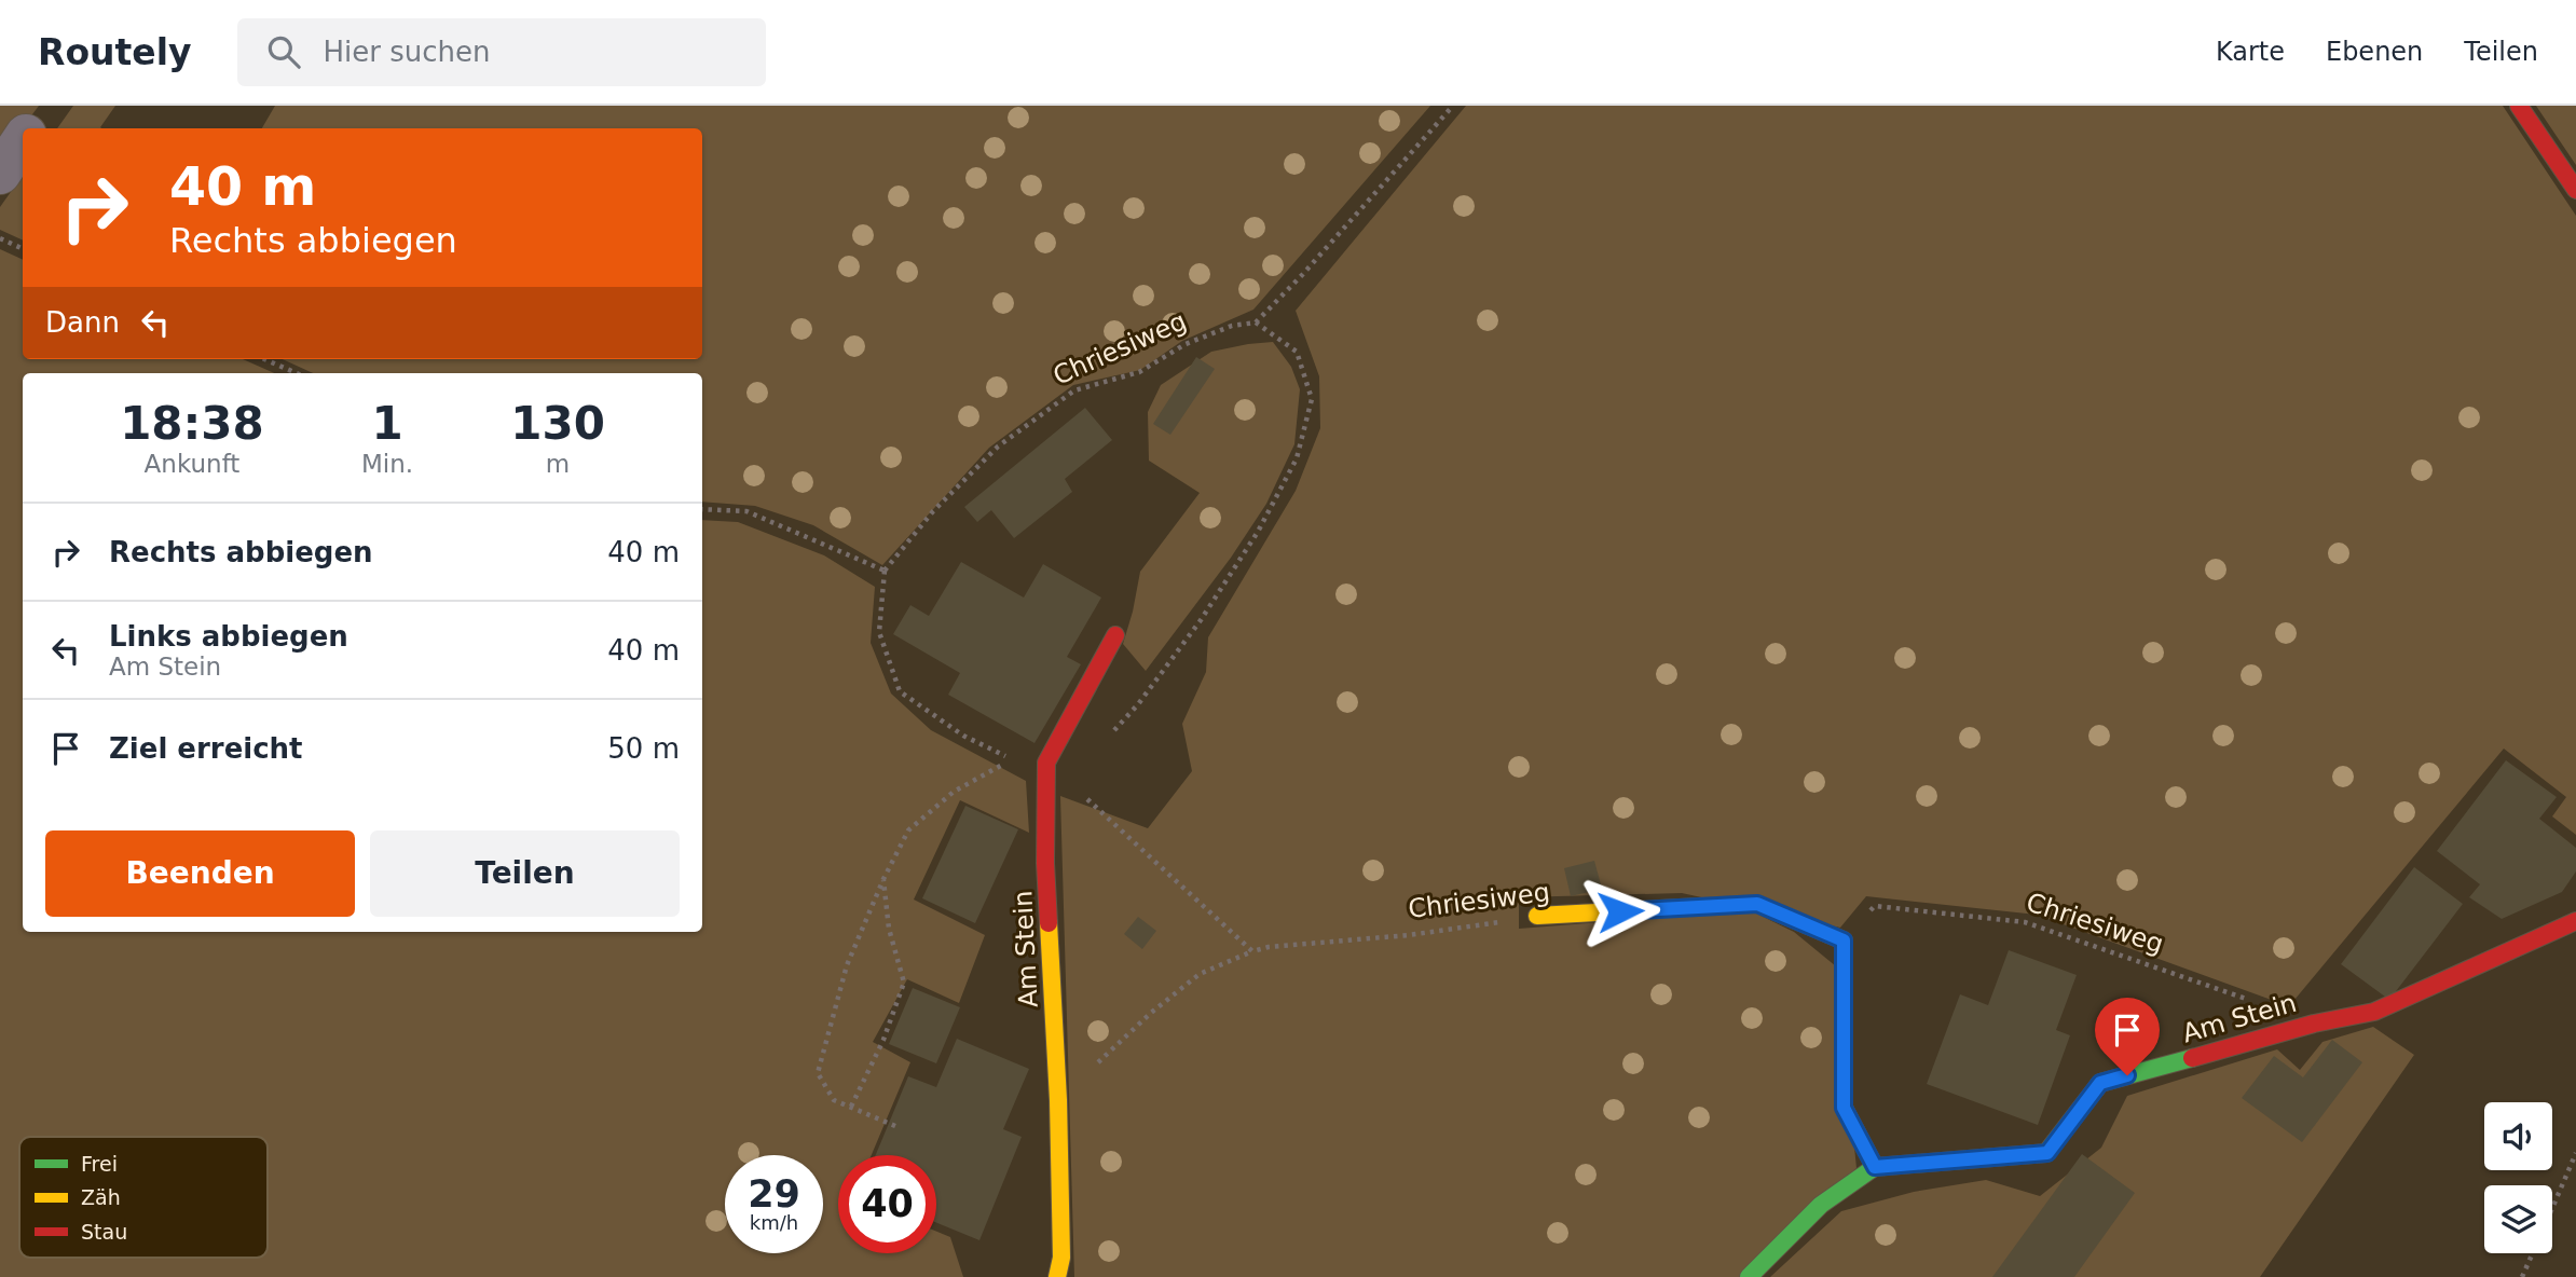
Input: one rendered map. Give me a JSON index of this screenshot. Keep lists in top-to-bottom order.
{
  "streets": {
    "street": ["Chriesiweg", "Am Stein"]
  },
  "crossings": [
    ["Chriesiweg", "Am Stein"]
  ],
  "legend": ["Frei", "Zäh", "Stau"],
  "page": {
    "header": "Routely",
    "search": "Hier suchen",
    "nav": ["Karte", "Ebenen", "Teilen"],
    "turn": ["40 m", "Rechts abbiegen"],
    "then": "Dann",
    "eta": [
      "18:38",
      "Ankunft",
      "1",
      "Min.",
      "130",
      "m"
    ],
    "list": [
      {
        "name": "Rechts abbiegen",
        "value": "40 m"
      },
      {
        "name": "Links abbiegen",
        "note": "Am Stein",
        "value": "40 m"
      },
      {
        "name": "Ziel erreicht",
        "value": "50 m"
      }
    ],
    "buttons": ["Beenden", "Teilen"],
    "speed": "29 km/h",
    "limit": "40"
  }
}
